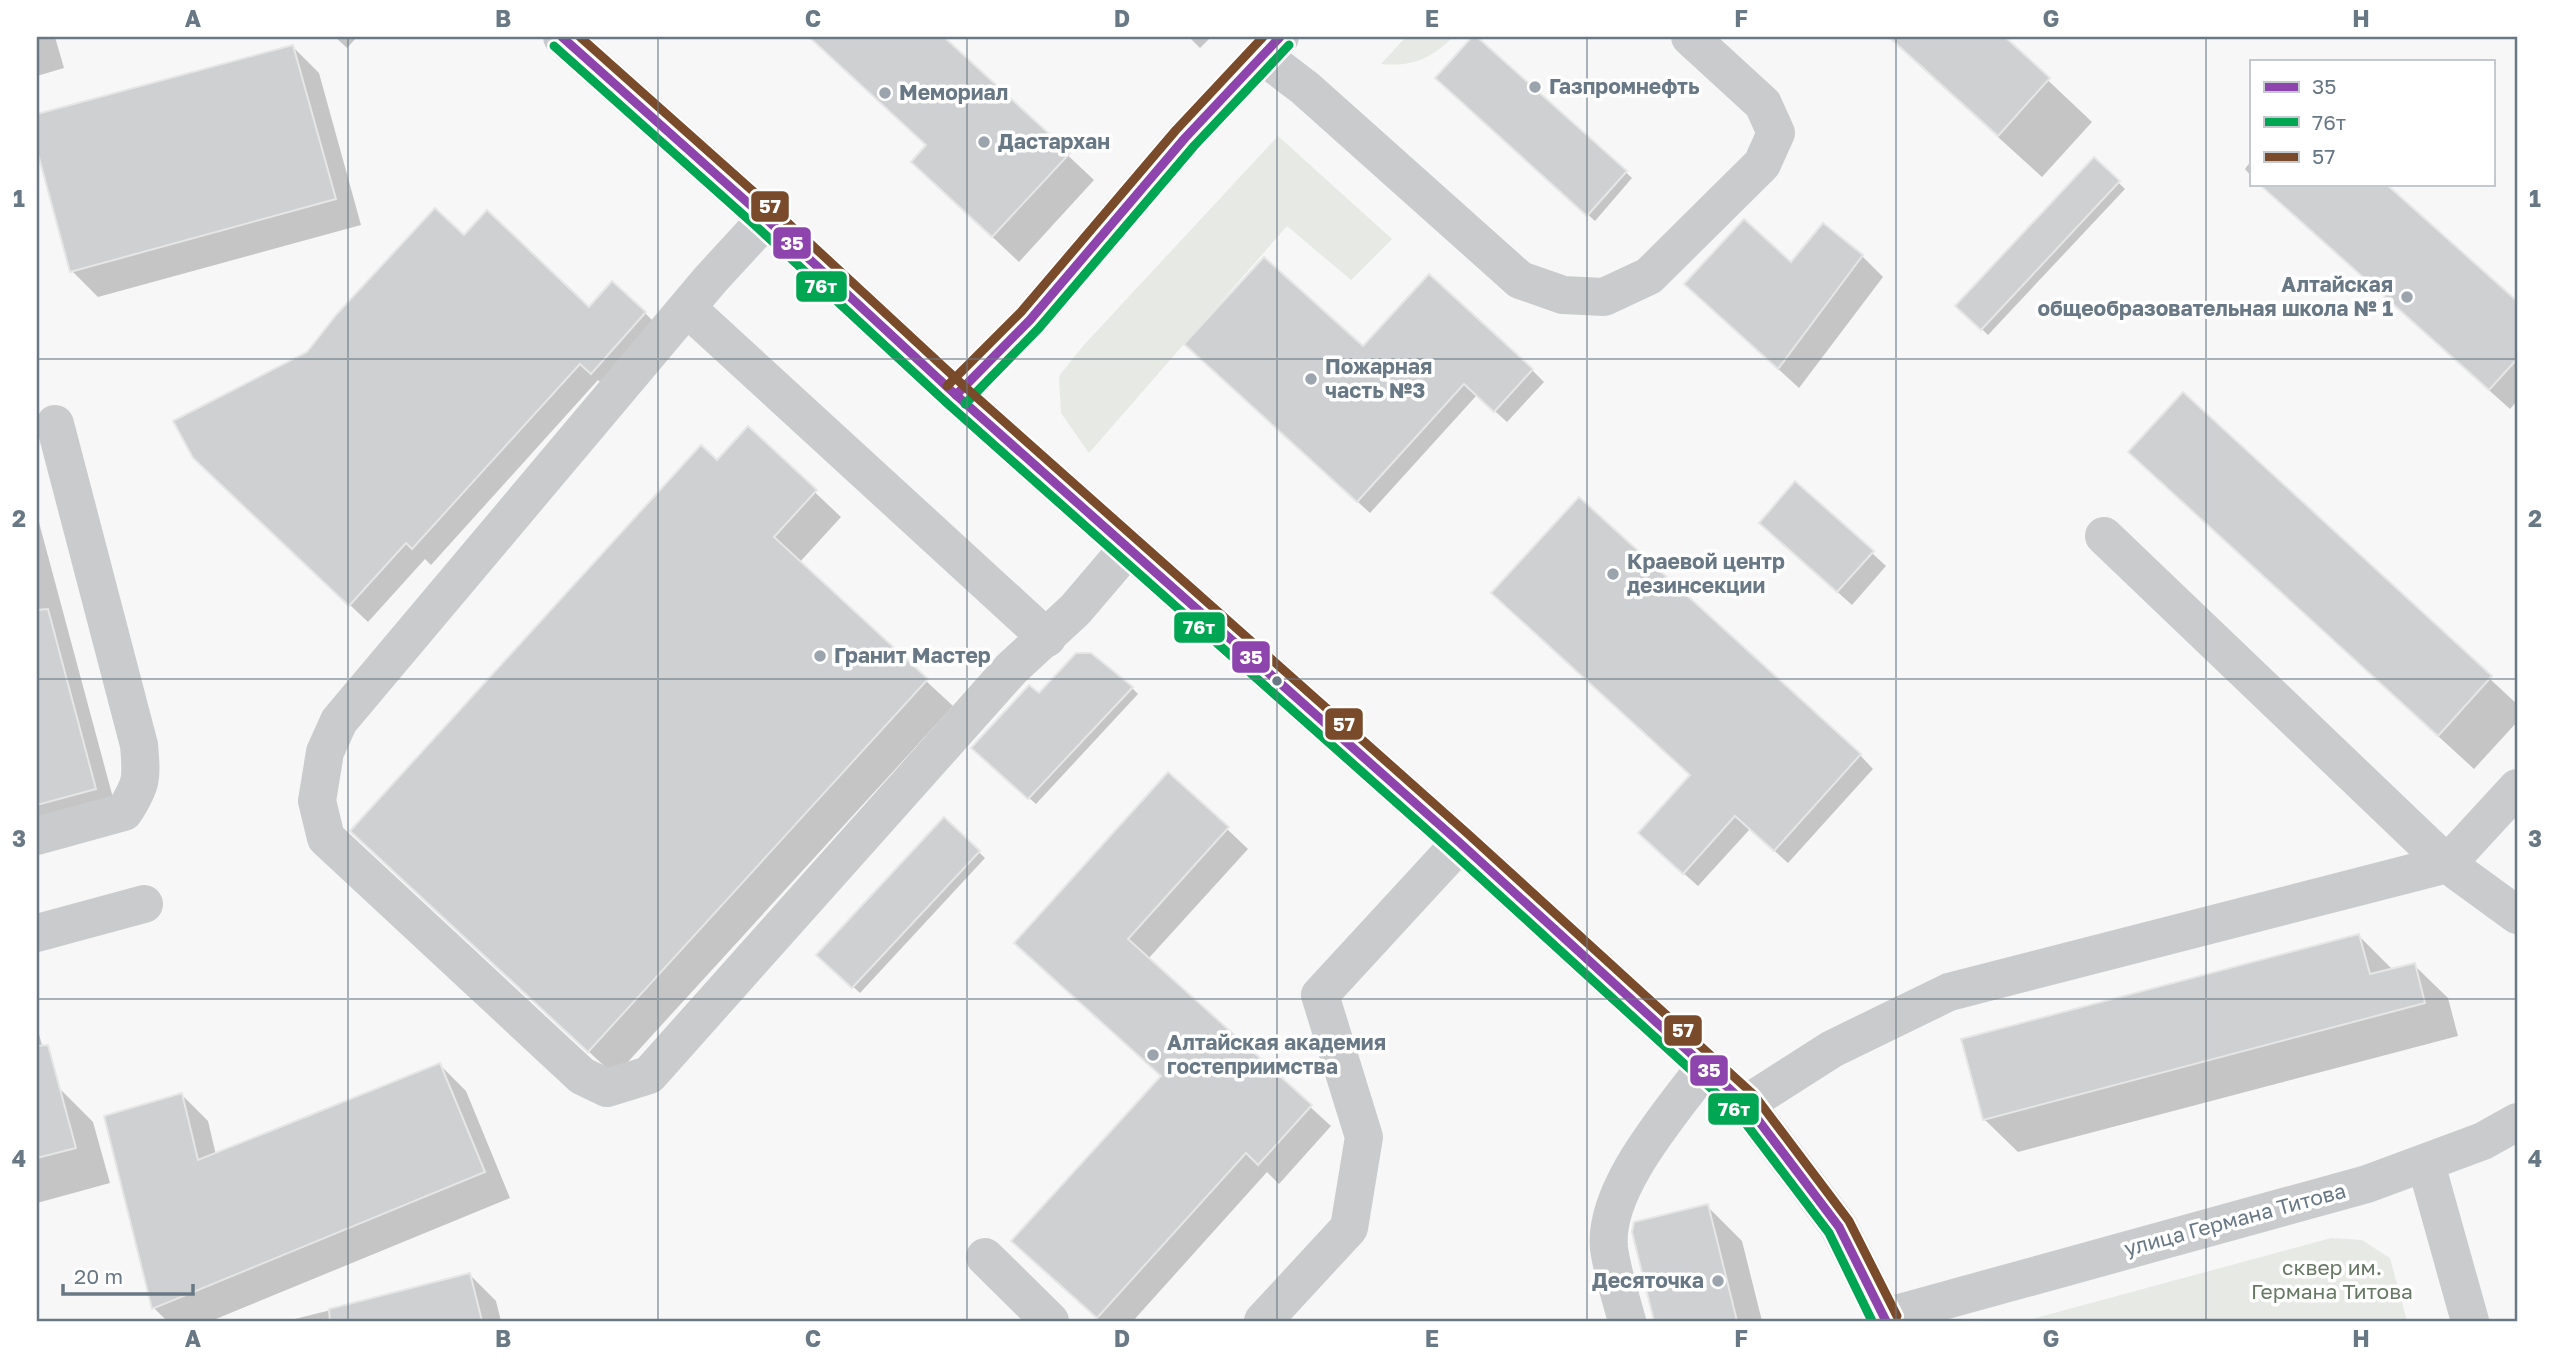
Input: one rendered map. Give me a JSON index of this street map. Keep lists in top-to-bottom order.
{
  "streets": {
    "street": ["улица Германа Титова"]
  },
  "parks": ["сквер им. Германа Титова"],
  "places": [
    "Газпромнефть",
    "Мемориал",
    "Дастархан",
    "Алтайская общеобразовательная школа № 1",
    "Пожарная часть №3",
    "Краевой центр дезинсекции",
    "Гранит Мастер",
    "Алтайская академия гостеприимства",
    "Десяточка"
  ],
  "lines": ["transit line 35", "transit line 57", "transit line 76т"],
  "legend": ["35", "76т", "57"],
  "scale_bar": "20 m",
  "grid": {
    "columns": [
      "A",
      "B",
      "C",
      "D",
      "E",
      "F",
      "G",
      "H"
    ],
    "rows": [
      "1",
      "2",
      "3",
      "4"
    ]
  }
}
